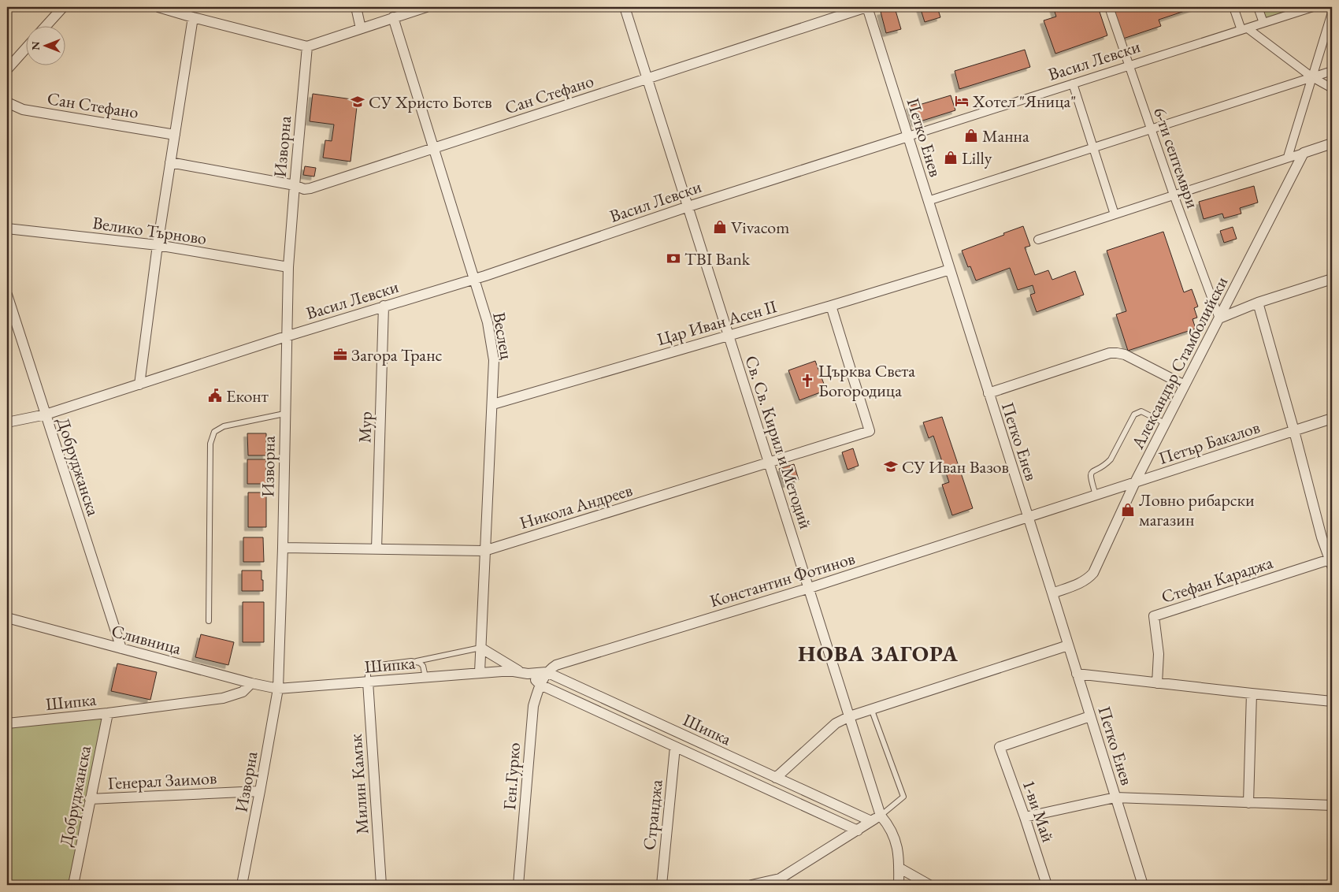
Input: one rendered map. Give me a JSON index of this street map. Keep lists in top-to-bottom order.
{
  "streets": {
    "street": [
      "Васил Левски",
      "Сан Стефано",
      "Петко Енев",
      "Изворна",
      "6-ти септември",
      "Велико Търново",
      "Цар Иван Асен II",
      "Веслец",
      "Александър Стамболийски",
      "Мур",
      "Св. Св. Кирил и Методий",
      "Петър Бакалов",
      "Добруджанска",
      "Никола Андреев",
      "Константин Фотинов",
      "Стефан Караджа",
      "Сливница",
      "Шипка",
      "Ген.Гурко",
      "Генерал Заимов",
      "Милин Камък",
      "1-ви Май",
      "Странджа"
    ]
  },
  "crossings": [
    ["Васил Левски", "Петко Енев"],
    ["Васил Левски", "Изворна"],
    ["Васил Левски", "6-ти септември"],
    ["Васил Левски", "Веслец"],
    ["Васил Левски", "Мур"],
    ["Васил Левски", "Св. Св. Кирил и Методий"],
    ["Васил Левски", "Добруджанска"],
    ["Сан Стефано", "Петко Енев"],
    ["Сан Стефано", "Изворна"],
    ["Сан Стефано", "Веслец"],
    ["Сан Стефано", "Св. Св. Кирил и Методий"],
    ["Петко Енев", "Цар Иван Асен II"],
    ["Петко Енев", "Александър Стамболийски"],
    ["Петко Енев", "Петър Бакалов"],
    ["Петко Енев", "Константин Фотинов"],
    ["Петко Енев", "1-ви Май"],
    ["Изворна", "Велико Търново"],
    ["Изворна", "Никола Андреев"],
    ["Изворна", "Сливница"],
    ["Изворна", "Шипка"],
    ["Изворна", "Генерал Заимов"],
    ["6-ти септември", "Александър Стамболийски"],
    ["Цар Иван Асен II", "Веслец"],
    ["Цар Иван Асен II", "Св. Св. Кирил и Методий"],
    ["Цар Иван Асен II", "Никола Андреев"],
    ["Веслец", "Никола Андреев"],
    ["Веслец", "Шипка"],
    ["Александър Стамболийски", "Петър Бакалов"],
    ["Мур", "Никола Андреев"],
    ["Св. Св. Кирил и Методий", "Никола Андреев"],
    ["Св. Св. Кирил и Методий", "Константин Фотинов"],
    ["Петър Бакалов", "Константин Фотинов"],
    ["Добруджанска", "Сливница"],
    ["Добруджанска", "Шипка"],
    ["Добруджанска", "Генерал Заимов"],
    ["Константин Фотинов", "Шипка"],
    ["Константин Фотинов", "Ген.Гурко"],
    ["Сливница", "Шипка"],
    ["Шипка", "Ген.Гурко"],
    ["Шипка", "Милин Камък"],
    ["Шипка", "Странджа"]
  ],
  "districts": ["НОВА ЗАГОРА"],
  "places": {
    "hotel": ["Хотел \"Яница\""],
    "school or university": ["СУ Христо Ботев", "СУ Иван Вазов"],
    "shop": [
      "Манна",
      "Lilly",
      "Vivacom",
      "Ловно рибарски магазин"
    ],
    "bank": ["TBI Bank"],
    "office": ["Загора Транс"],
    "church": ["Църква Света Богородица"],
    "public building": ["Еконт"]
  },
  "north": "left"
}
